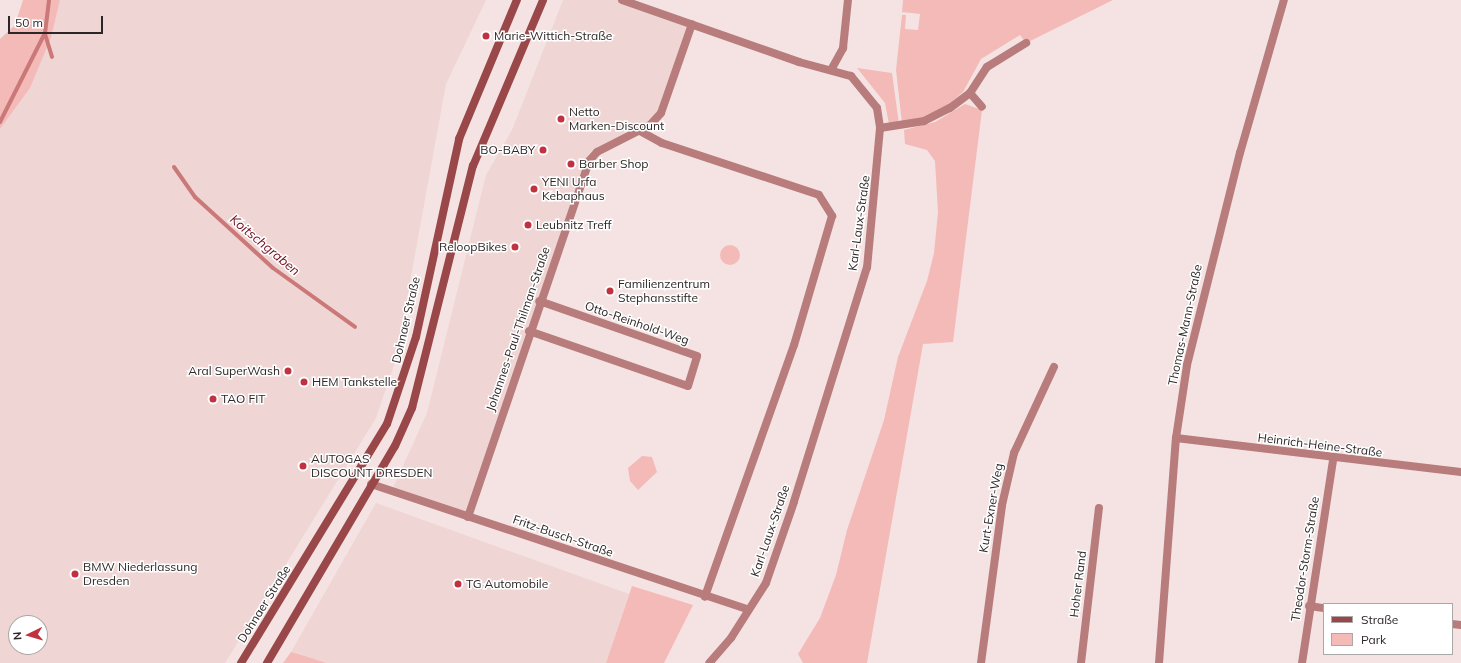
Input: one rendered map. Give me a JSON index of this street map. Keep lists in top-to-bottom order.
{
  "streets": {
    "main road": ["Dohnaer Straße"],
    "street": [
      "Karl-Laux-Straße",
      "Otto-Reinhold-Weg",
      "Thomas-Mann-Straße",
      "Johannes-Paul-Thilman-Straße",
      "Heinrich-Heine-Straße",
      "Kurt-Exner-Weg",
      "Fritz-Busch-Straße",
      "Theodor-Storm-Straße",
      "Hoher Rand"
    ]
  },
  "crossings": [
    ["Karl-Laux-Straße", "Johannes-Paul-Thilman-Straße"],
    ["Karl-Laux-Straße", "Fritz-Busch-Straße"],
    ["Otto-Reinhold-Weg", "Johannes-Paul-Thilman-Straße"],
    ["Thomas-Mann-Straße", "Heinrich-Heine-Straße"],
    ["Johannes-Paul-Thilman-Straße", "Fritz-Busch-Straße"],
    ["Heinrich-Heine-Straße", "Theodor-Storm-Straße"]
  ],
  "water": ["Koitschgraben"],
  "places": [
    "Marie-Wittich-Straße",
    "Netto Marken-Discount",
    "BO-BABY",
    "Barber Shop",
    "YENI Urfa Kebaphaus",
    "Leubnitz Treff",
    "ReloopBikes",
    "Familienzentrum Stephansstifte",
    "Aral SuperWash",
    "HEM Tankstelle",
    "TAO FIT",
    "AUTOGAS DISCOUNT DRESDEN",
    "BMW Niederlassung Dresden",
    "TG Automobile"
  ],
  "legend": ["Straße", "Park"],
  "scale_bar": "50 m",
  "north": "left"
}
